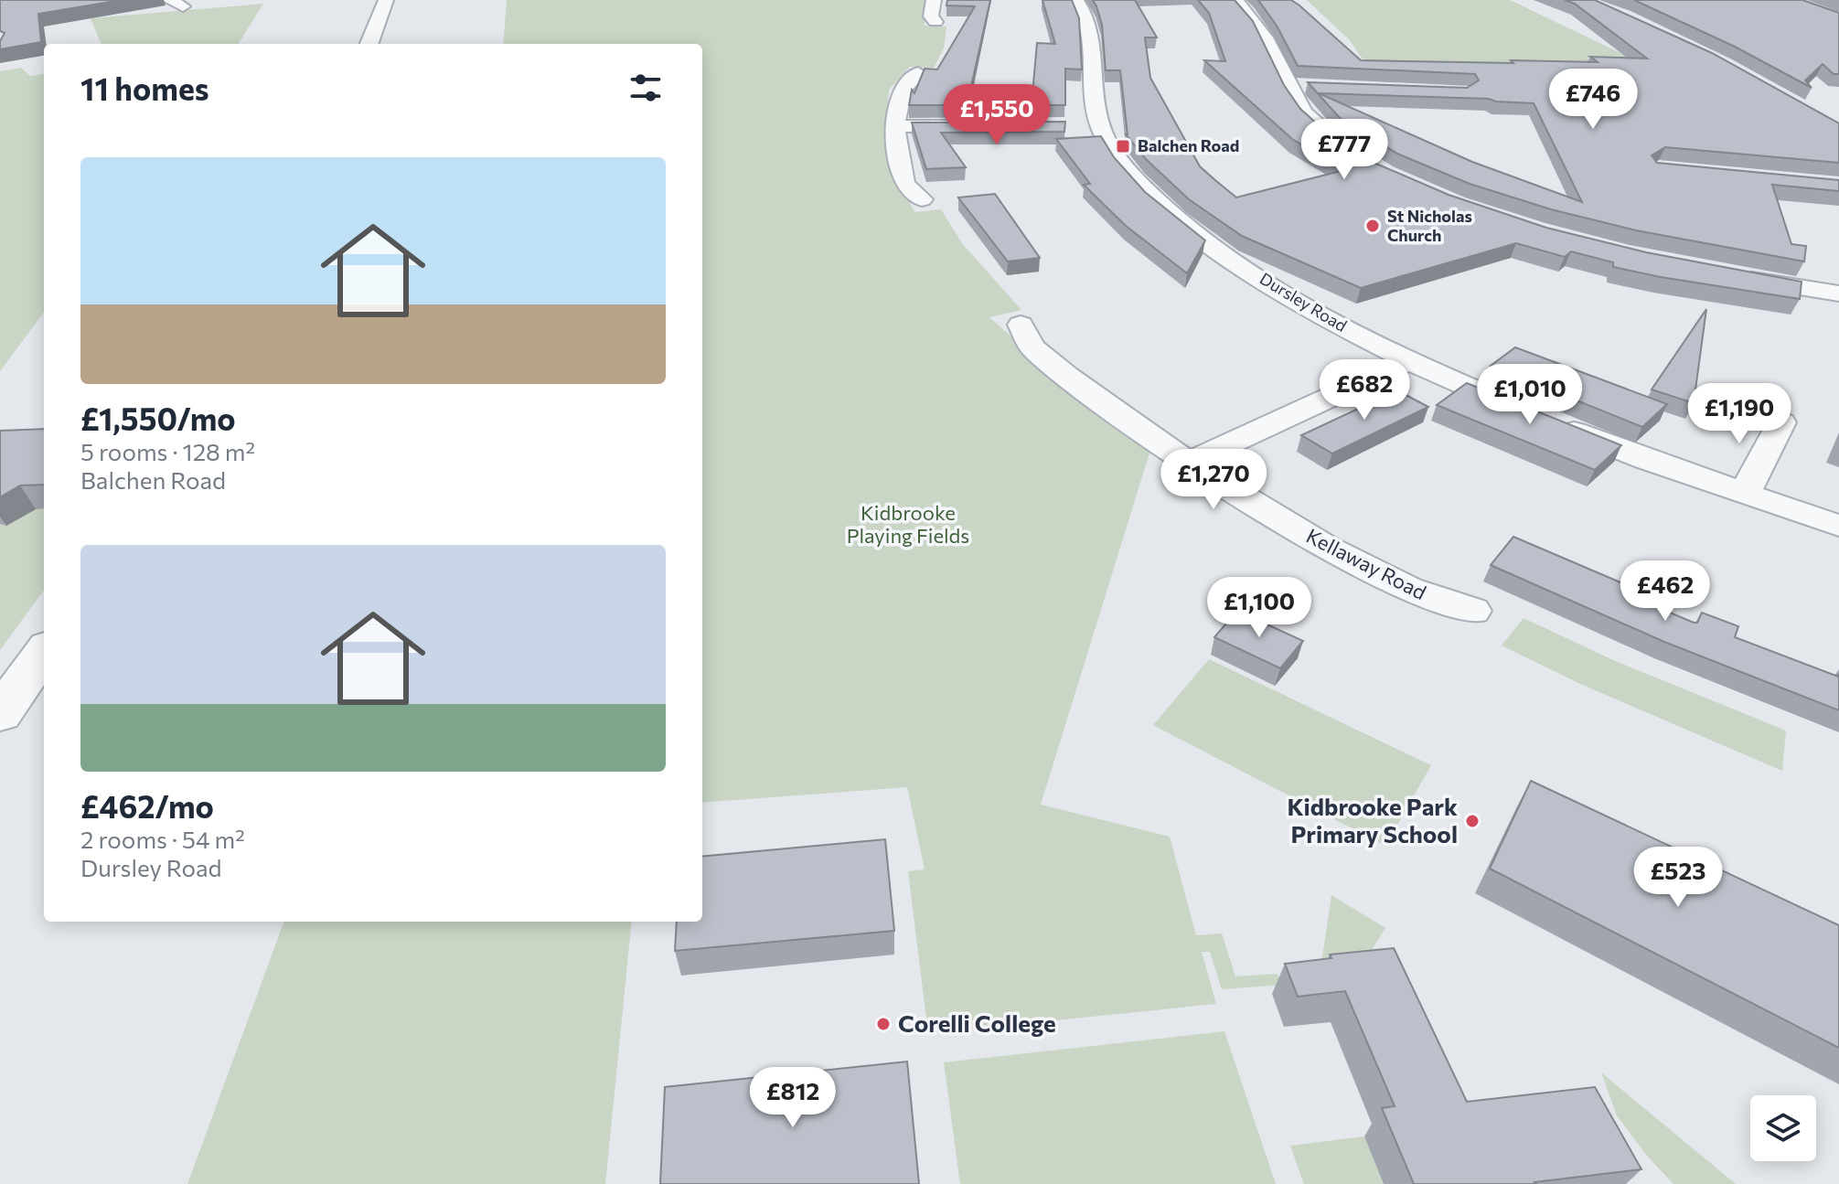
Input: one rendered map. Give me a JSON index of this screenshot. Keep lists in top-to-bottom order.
{
  "streets": {
    "street": ["Dursley Road", "Kellaway Road"]
  },
  "parks": ["Kidbrooke Playing Fields"],
  "places": {
    "transit": ["Balchen Road"],
    "other": ["St Nicholas Church", "Kidbrooke Park Primary School", "Corelli College"]
  },
  "page": {
    "heading": "11 homes",
    "price": [
      "£746",
      "£1,550",
      "£777",
      "£682",
      "£1,010",
      "£1,190",
      "£1,270",
      "£462",
      "£1,100",
      "£523",
      "£812"
    ],
    "list": [
      {
        "name": "£1,550/mo",
        "note": "5 rooms · 128 m² · Balchen Road"
      },
      {
        "name": "£462/mo",
        "note": "2 rooms · 54 m² · Dursley Road"
      }
    ]
  }
}
